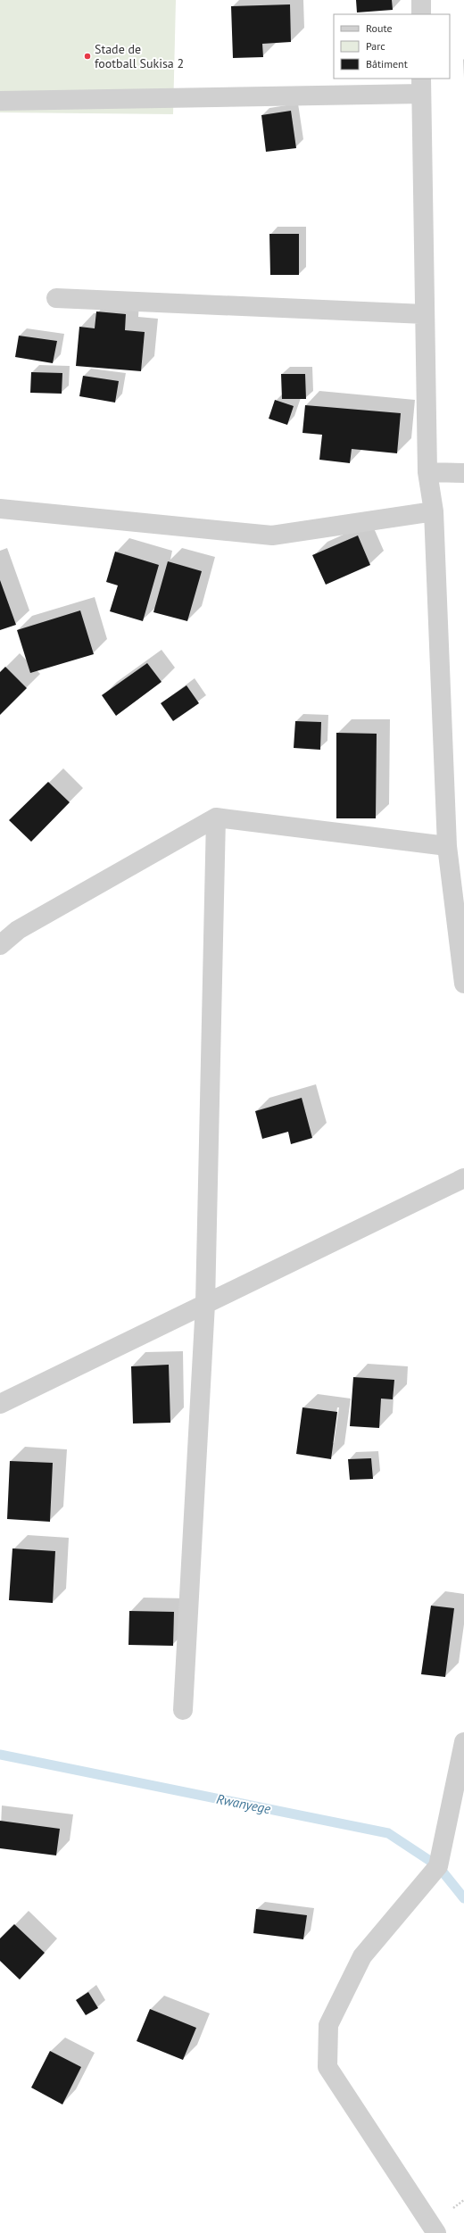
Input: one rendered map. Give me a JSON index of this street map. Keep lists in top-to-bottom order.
{
  "water": ["Rwanyege"],
  "places": ["Stade de football Sukisa 2"],
  "legend": ["Route", "Parc", "Bâtiment"]
}
